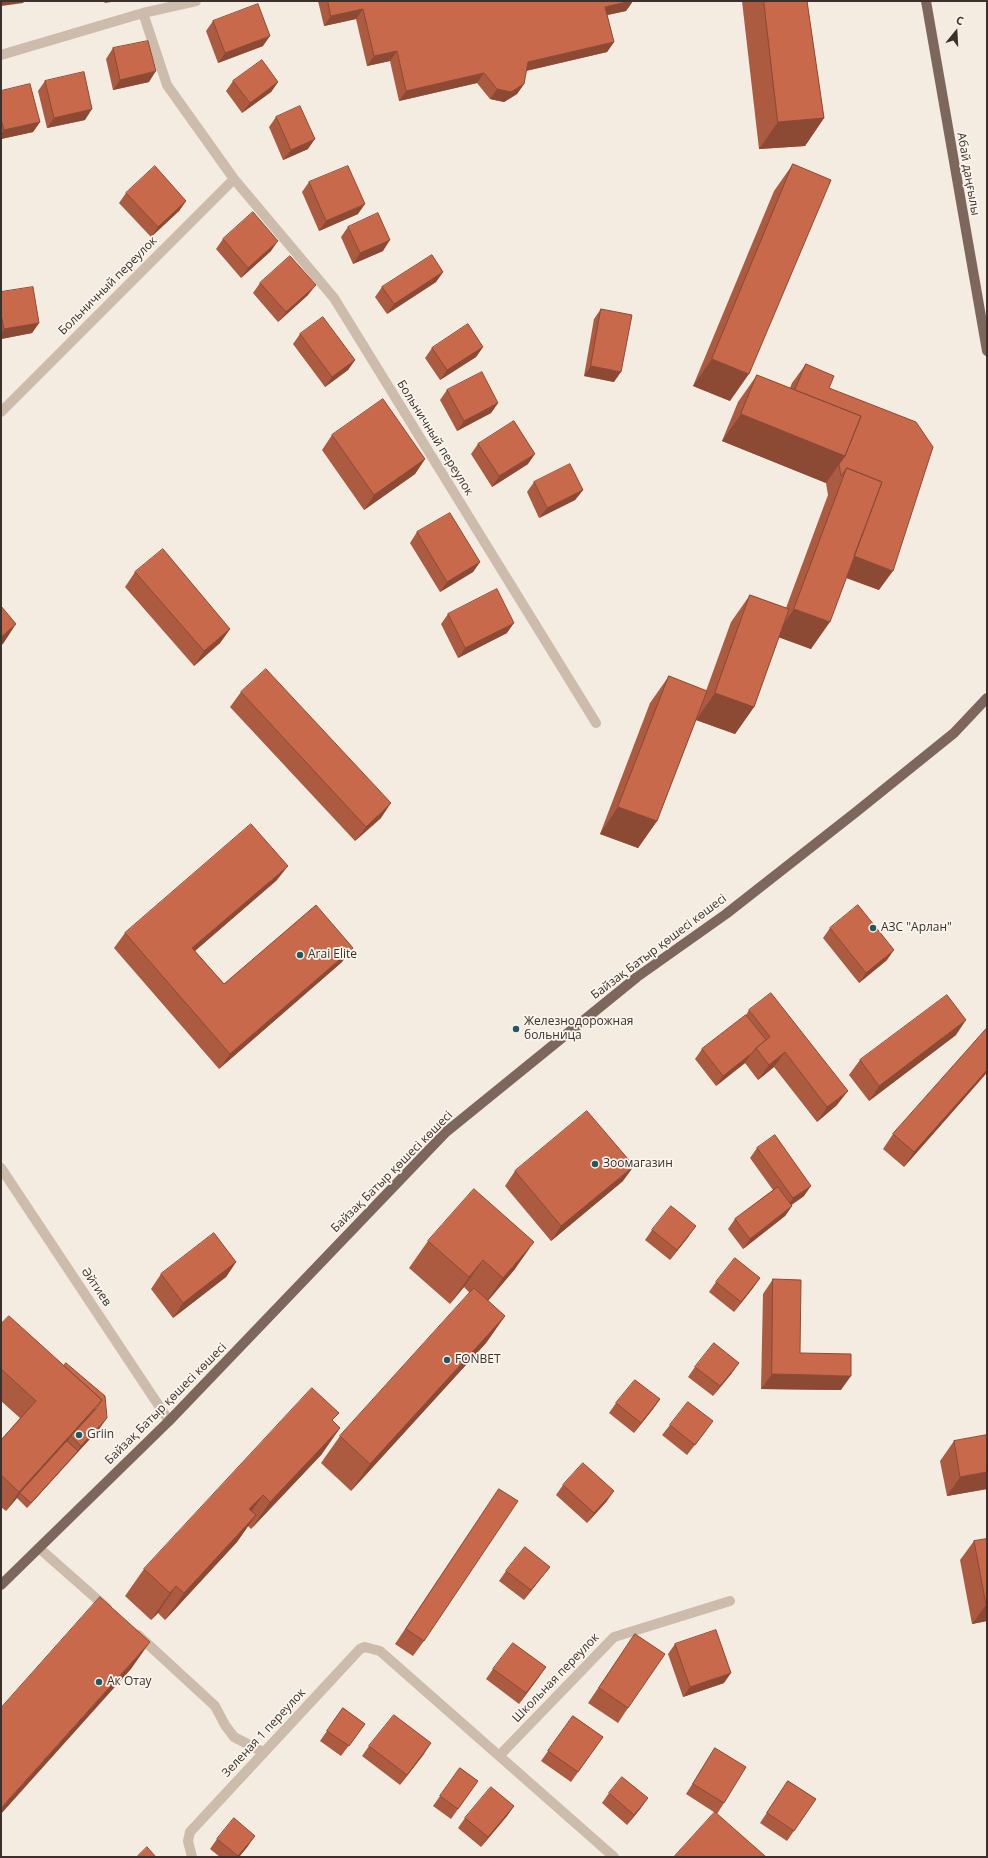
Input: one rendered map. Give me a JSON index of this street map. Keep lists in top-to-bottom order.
{
  "streets": {
    "main road": ["Абай даңғылы", "Байзақ Батыр қөшесі көшесі"],
    "street": [
      "Больничный переулок",
      "Әйтиев",
      "Школьная переулок",
      "Зеленая 1 переулок"
    ]
  },
  "crossings": [
    ["Байзақ Батыр қөшесі көшесі", "Әйтиев"],
    ["Школьная переулок", "Зеленая 1 переулок"]
  ],
  "places": [
    "АЗС \"Арлан\"",
    "Arai Elite",
    "Железнодорожная больница",
    "Зоомагазин",
    "FONBET",
    "Griin",
    "Ак Отау"
  ],
  "north": "top"
}
